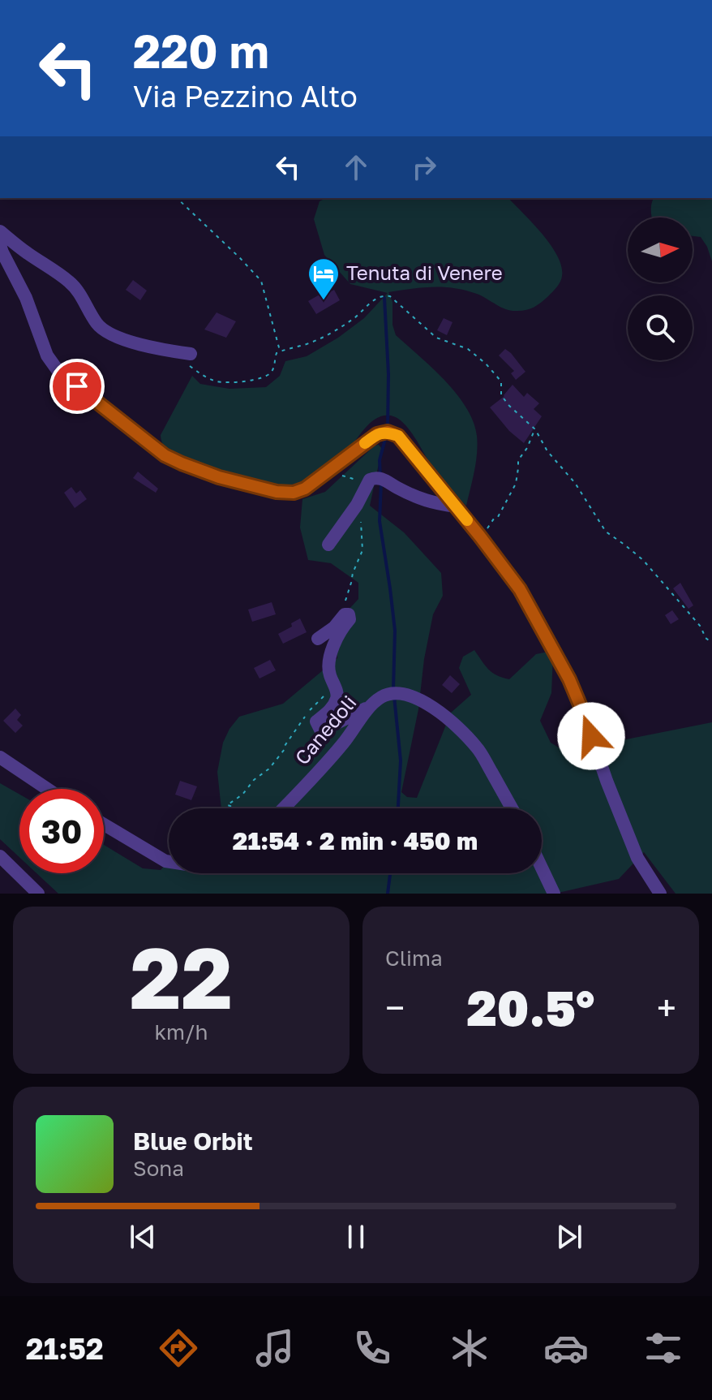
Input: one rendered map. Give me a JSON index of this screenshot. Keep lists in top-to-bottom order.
{
  "streets": {
    "street": ["Canedoli"]
  },
  "places": {
    "hotel": ["Tenuta di Venere"]
  },
  "north": "right",
  "page": {
    "turn": ["220 m", "Via Pezzino Alto"],
    "limit": "30",
    "trip": "21:54 · 2 min · 450 m",
    "tile": [
      ["22", "km/h"],
      "Clima"
    ],
    "heat": ["−", "20.5°", "+"],
    "song": ["Blue Orbit", "Sona"],
    "tabs": "21:52"
  }
}
